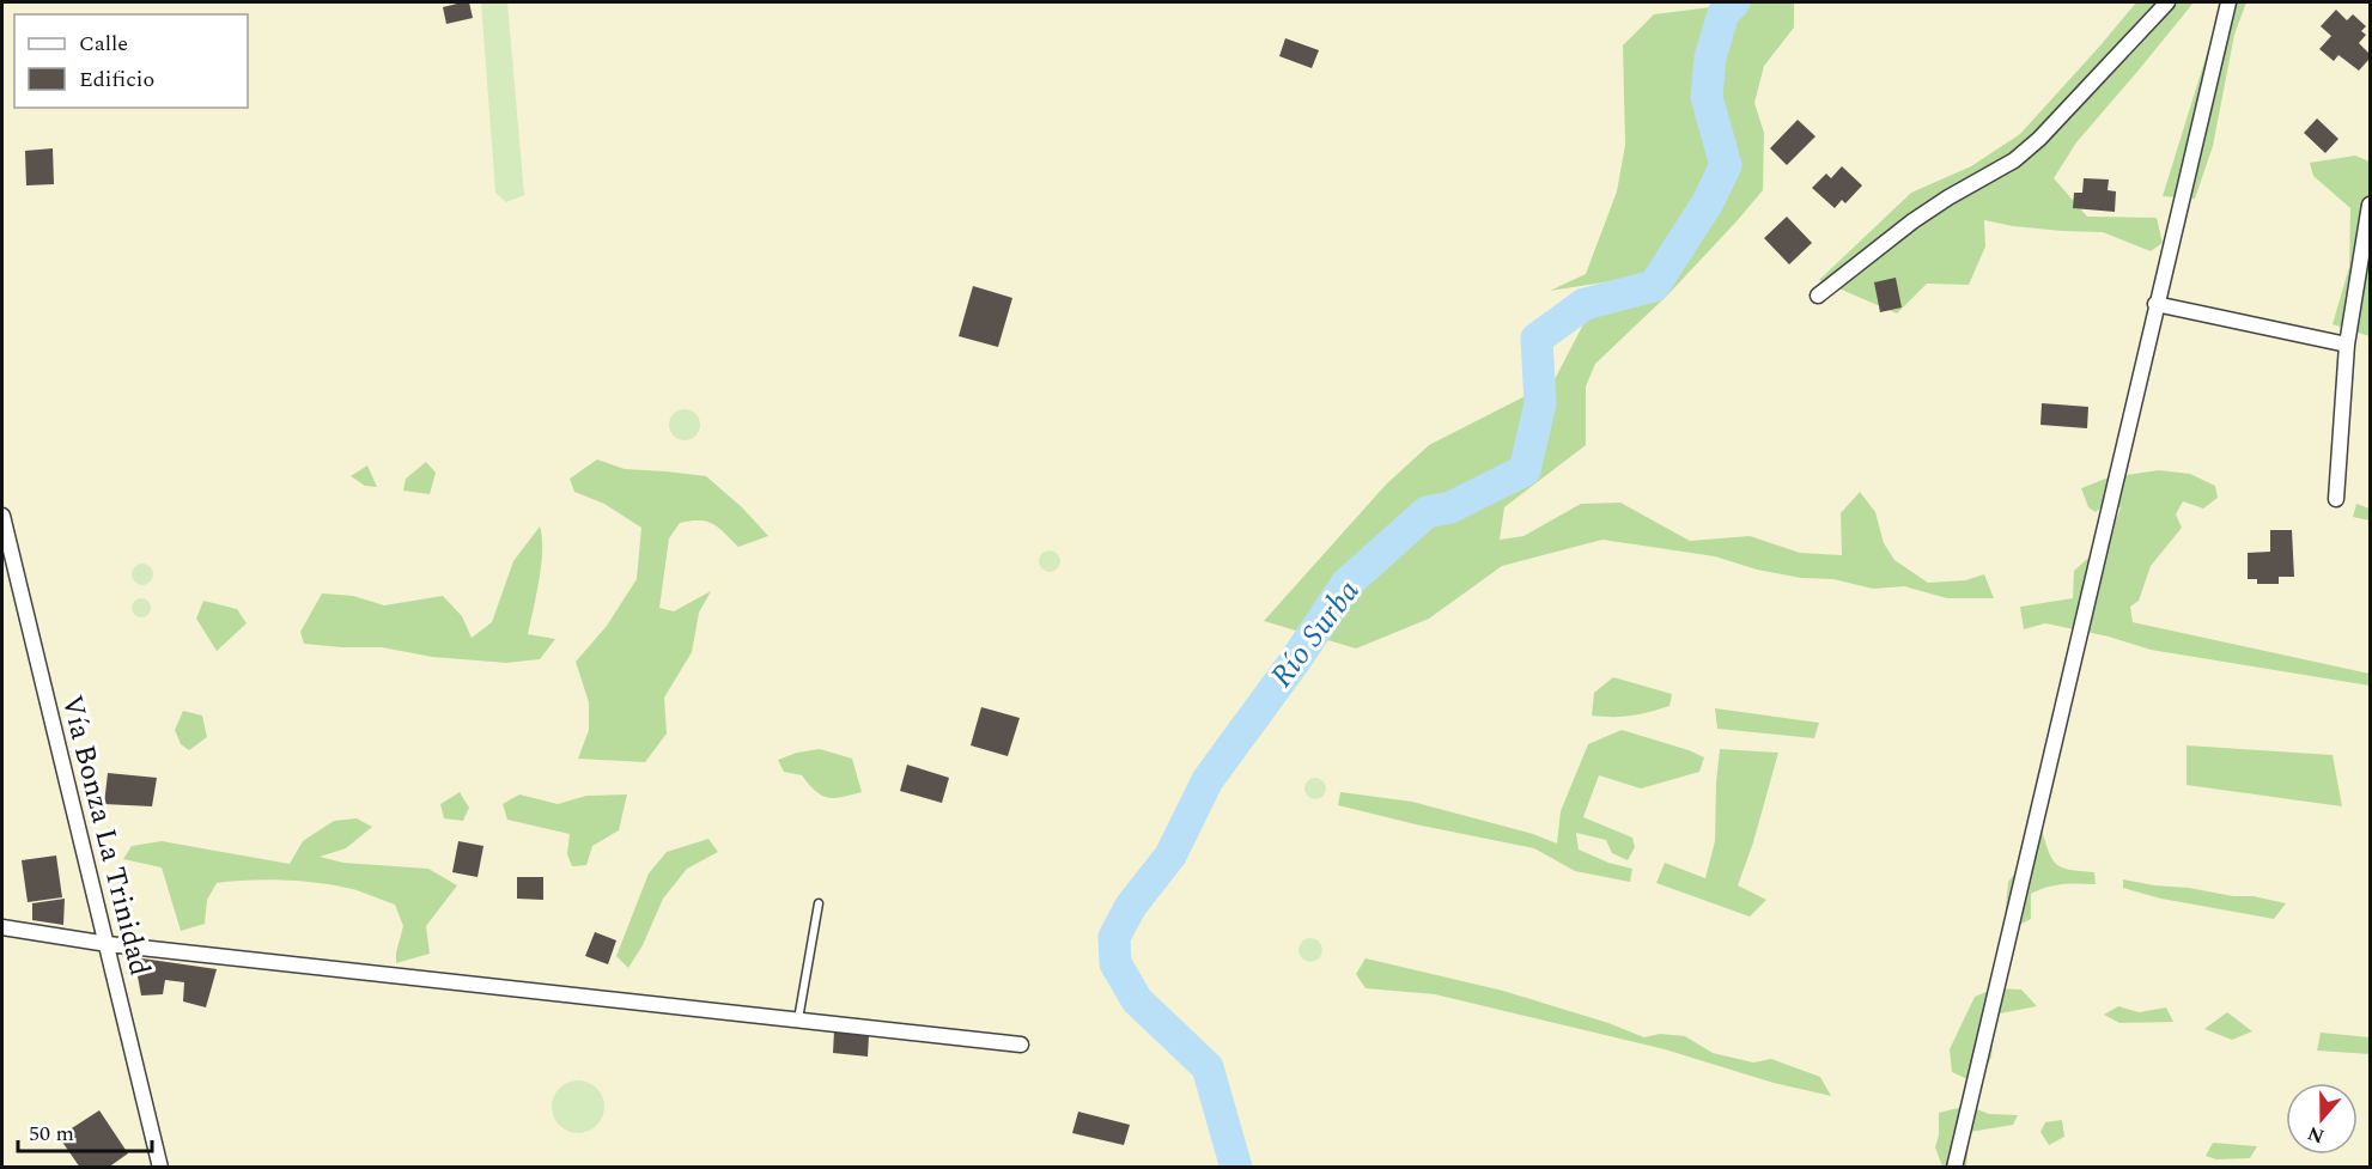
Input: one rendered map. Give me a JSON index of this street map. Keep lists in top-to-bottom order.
{
  "streets": {
    "street": ["Vía Bonza La Trinidad"]
  },
  "water": ["Río Surba"],
  "legend": ["Calle", "Edificio"],
  "scale_bar": "50 m",
  "north": "bottom"
}
